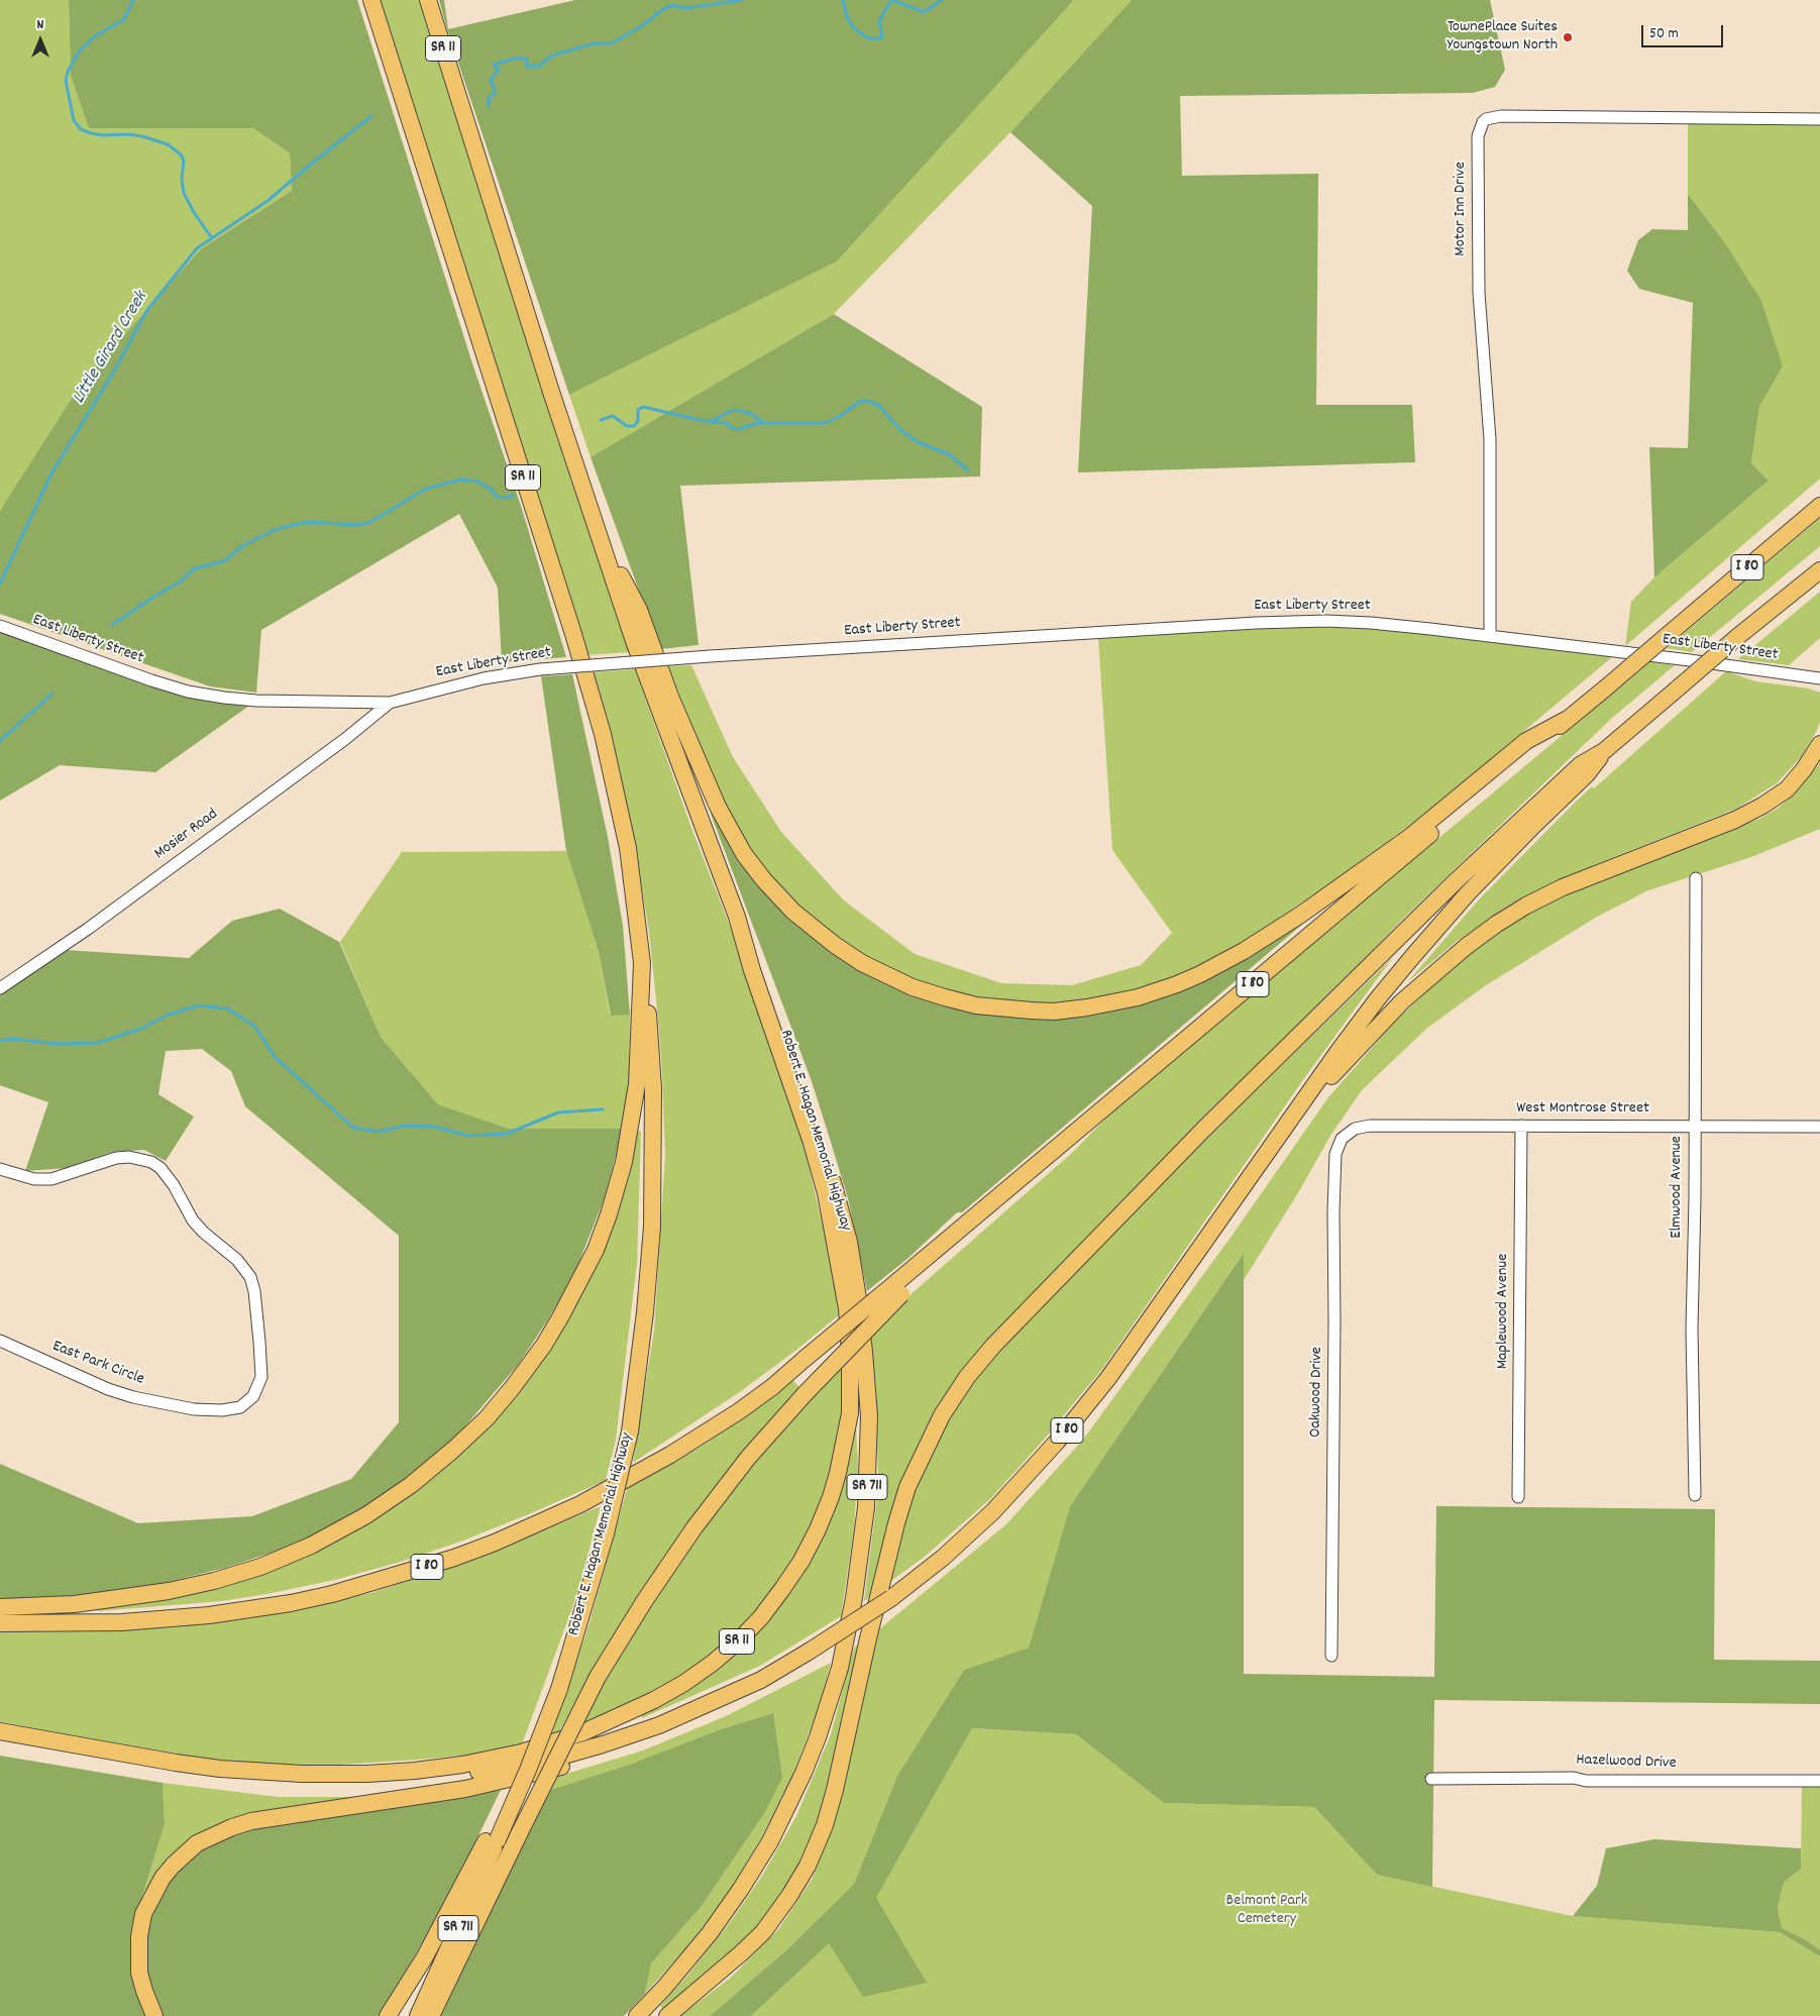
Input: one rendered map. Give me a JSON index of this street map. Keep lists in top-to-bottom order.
{
  "streets": {
    "highway": [
      "SR 11",
      "I 80",
      "Robert E. Hagan Memorial Highway",
      "SR 711"
    ],
    "street": [
      "Motor Inn Drive",
      "East Liberty Street",
      "Mosier Road",
      "West Montrose Street",
      "Elmwood Avenue",
      "Maplewood Avenue",
      "East Park Circle",
      "Oakwood Drive",
      "Hazelwood Drive"
    ]
  },
  "crossings": [
    ["SR 11", "Robert E. Hagan Memorial Highway"],
    ["Motor Inn Drive", "East Liberty Street"],
    ["East Liberty Street", "Mosier Road"],
    ["West Montrose Street", "Elmwood Avenue"],
    ["West Montrose Street", "Maplewood Avenue"],
    ["West Montrose Street", "Oakwood Drive"]
  ],
  "water": ["Little Girard Creek"],
  "parks": ["Belmont Park Cemetery"],
  "places": ["TownePlace Suites Youngstown North"],
  "scale_bar": "50 m",
  "north": "top"
}
